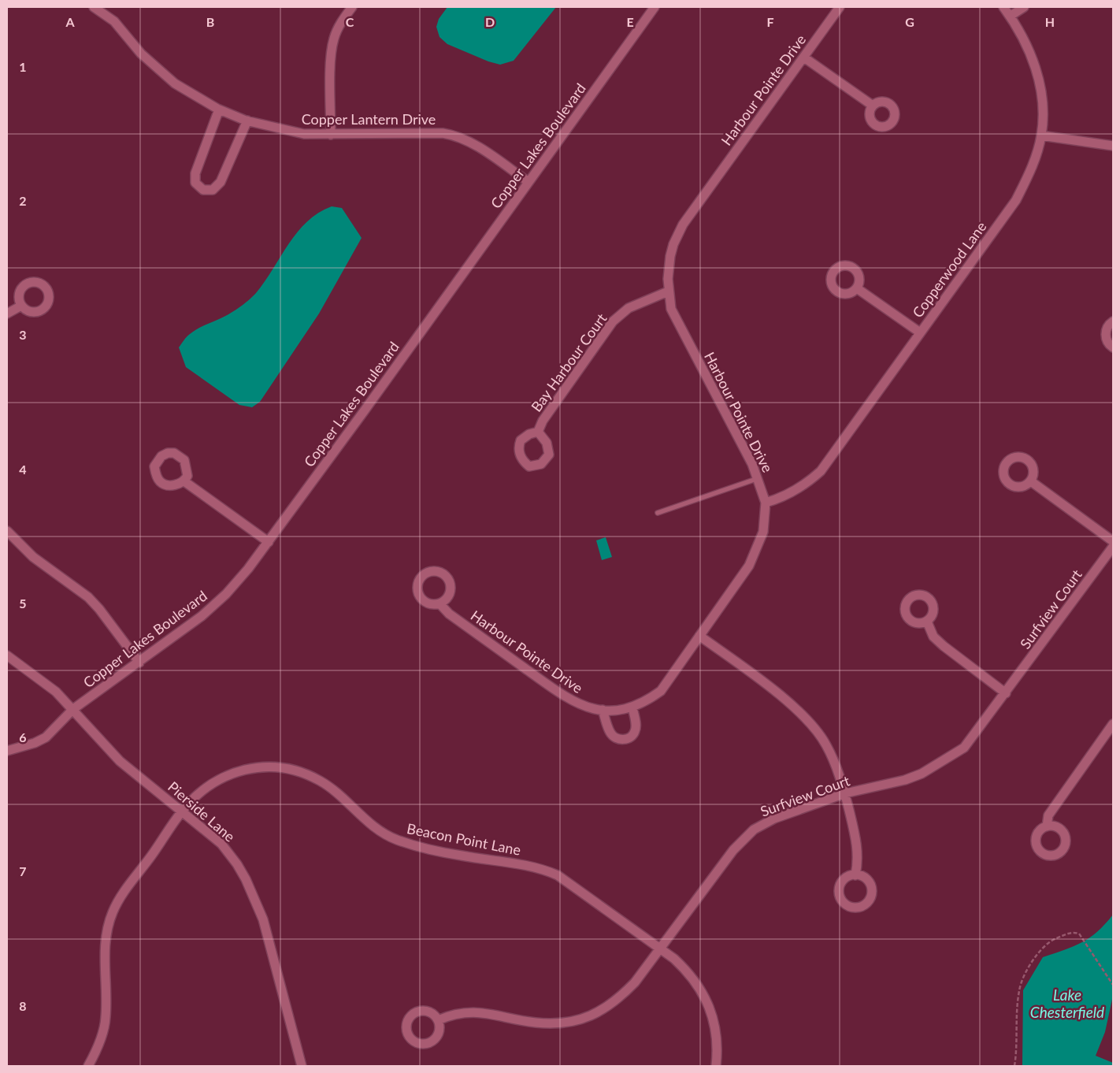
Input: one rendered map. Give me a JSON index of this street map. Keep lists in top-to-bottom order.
{
  "streets": {
    "street": [
      "Harbour Pointe Drive",
      "Copper Lantern Drive",
      "Copper Lakes Boulevard",
      "Copperwood Lane",
      "Bay Harbour Court",
      "Surfview Court",
      "Pierside Lane",
      "Beacon Point Lane"
    ]
  },
  "crossings": [
    ["Harbour Pointe Drive", "Copperwood Lane"],
    ["Harbour Pointe Drive", "Bay Harbour Court"],
    ["Copper Lantern Drive", "Copper Lakes Boulevard"],
    ["Copper Lakes Boulevard", "Pierside Lane"],
    ["Surfview Court", "Beacon Point Lane"],
    ["Pierside Lane", "Beacon Point Lane"]
  ],
  "water": ["Lake Chesterfield"],
  "grid": {
    "columns": [
      "A",
      "B",
      "C",
      "D",
      "E",
      "F",
      "G",
      "H"
    ],
    "rows": [
      "1",
      "2",
      "3",
      "4",
      "5",
      "6",
      "7",
      "8"
    ]
  }
}
